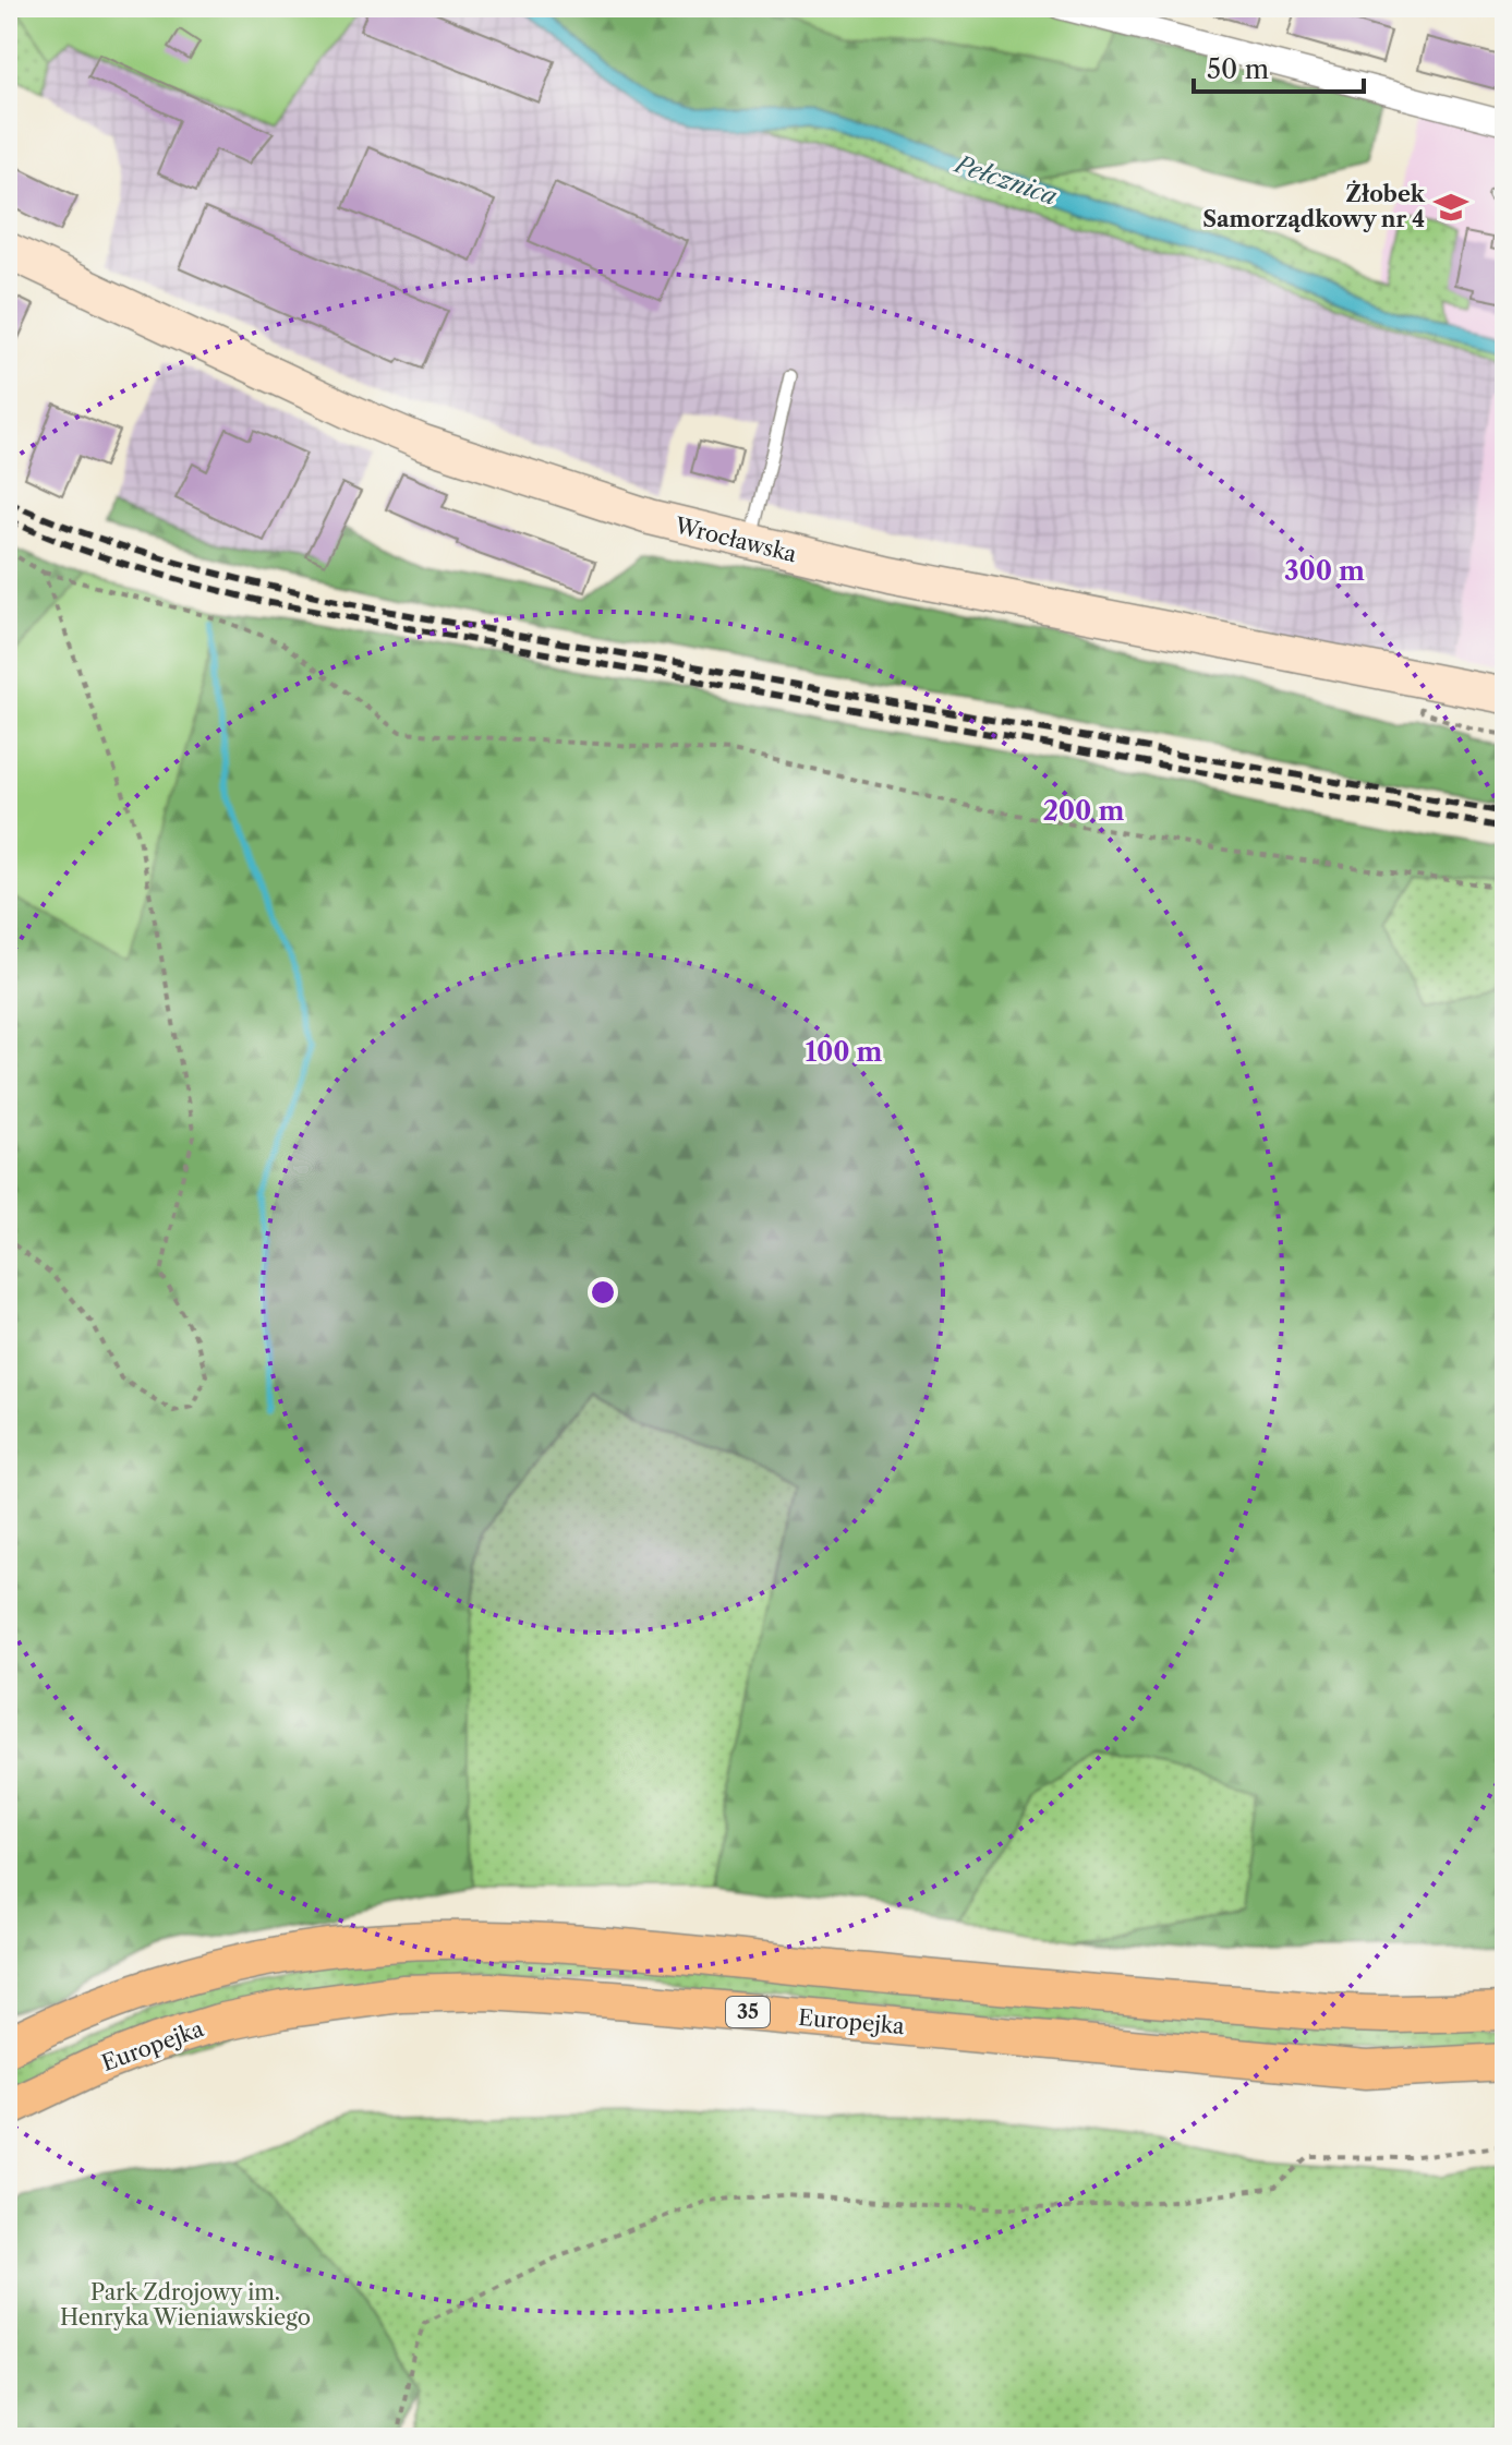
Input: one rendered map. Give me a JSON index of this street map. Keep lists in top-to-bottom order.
{
  "streets": {
    "main road": ["Wrocławska", "35", "Europejka"]
  },
  "water": ["Pełcznica"],
  "parks": ["Park Zdrojowy im. Henryka Wieniawskiego"],
  "places": {
    "school or university": ["Żłobek Samorządkowy nr 4"]
  },
  "scale_bar": "50 m",
  "rings": ["300 m", "200 m", "100 m"]
}
